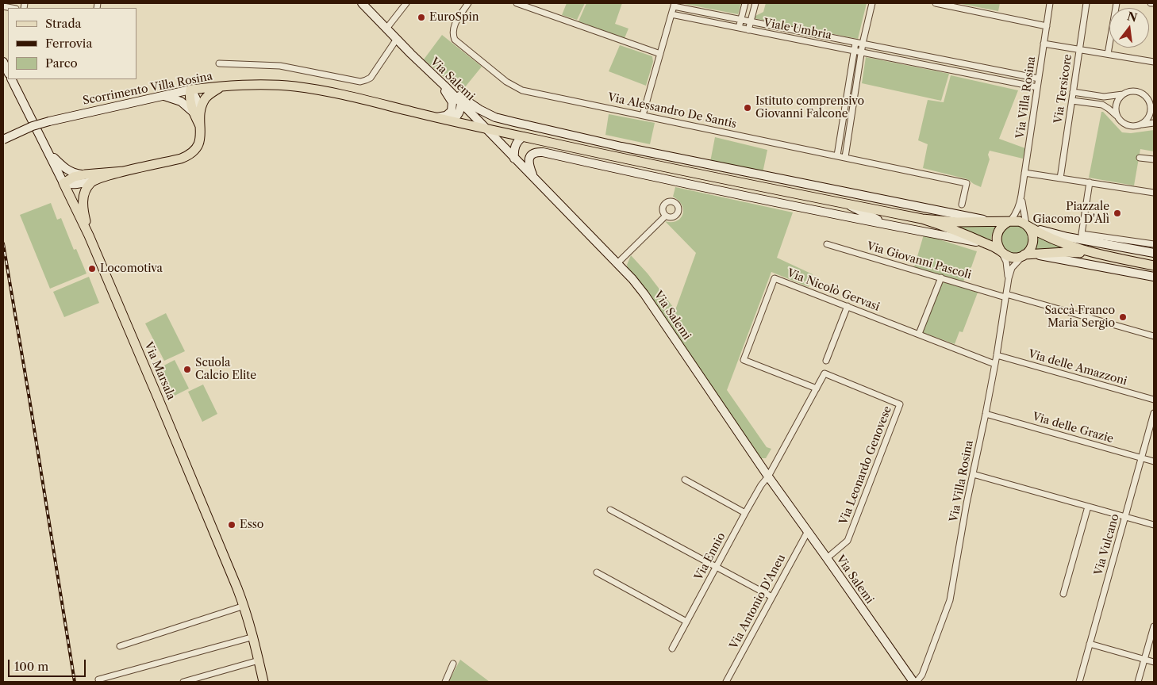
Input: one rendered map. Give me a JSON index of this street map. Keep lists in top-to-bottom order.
{
  "streets": {
    "main road": ["Scorrimento Villa Rosina", "Via Marsala"],
    "street": [
      "Viale Umbria",
      "Via Salemi",
      "Via Tersicore",
      "Via Villa Rosina",
      "Via Alessandro De Santis",
      "Via Giovanni Pascoli",
      "Via Nicolò Gervasi",
      "Via delle Amazzoni",
      "Via delle Grazie",
      "Via Leonardo Genovese",
      "Via Vulcano",
      "Via Ennio",
      "Via Antonio D'Aneu"
    ]
  },
  "crossings": [
    ["Viale Umbria", "Via Villa Rosina"],
    ["Via Salemi", "Scorrimento Villa Rosina"],
    ["Via Salemi", "Via Leonardo Genovese"],
    ["Via Salemi", "Via Ennio"],
    ["Via Salemi", "Via Antonio D'Aneu"],
    ["Via Villa Rosina", "Via Giovanni Pascoli"],
    ["Via Villa Rosina", "Via Nicolò Gervasi"],
    ["Via Villa Rosina", "Via delle Amazzoni"],
    ["Via Villa Rosina", "Via delle Grazie"],
    ["Via Nicolò Gervasi", "Via Ennio"],
    ["Via delle Grazie", "Via Vulcano"],
    ["Via Leonardo Genovese", "Via Ennio"]
  ],
  "places": [
    "EuroSpin",
    "Istituto comprensivo Giovanni Falcone",
    "Piazzale Giacomo D'Alì",
    "Locomotiva",
    "Saccà Franco Maria Sergio",
    "Scuola Calcio Elite",
    "Esso"
  ],
  "legend": ["Strada", "Ferrovia", "Parco"],
  "scale_bar": "100 m",
  "north": "top"
}
